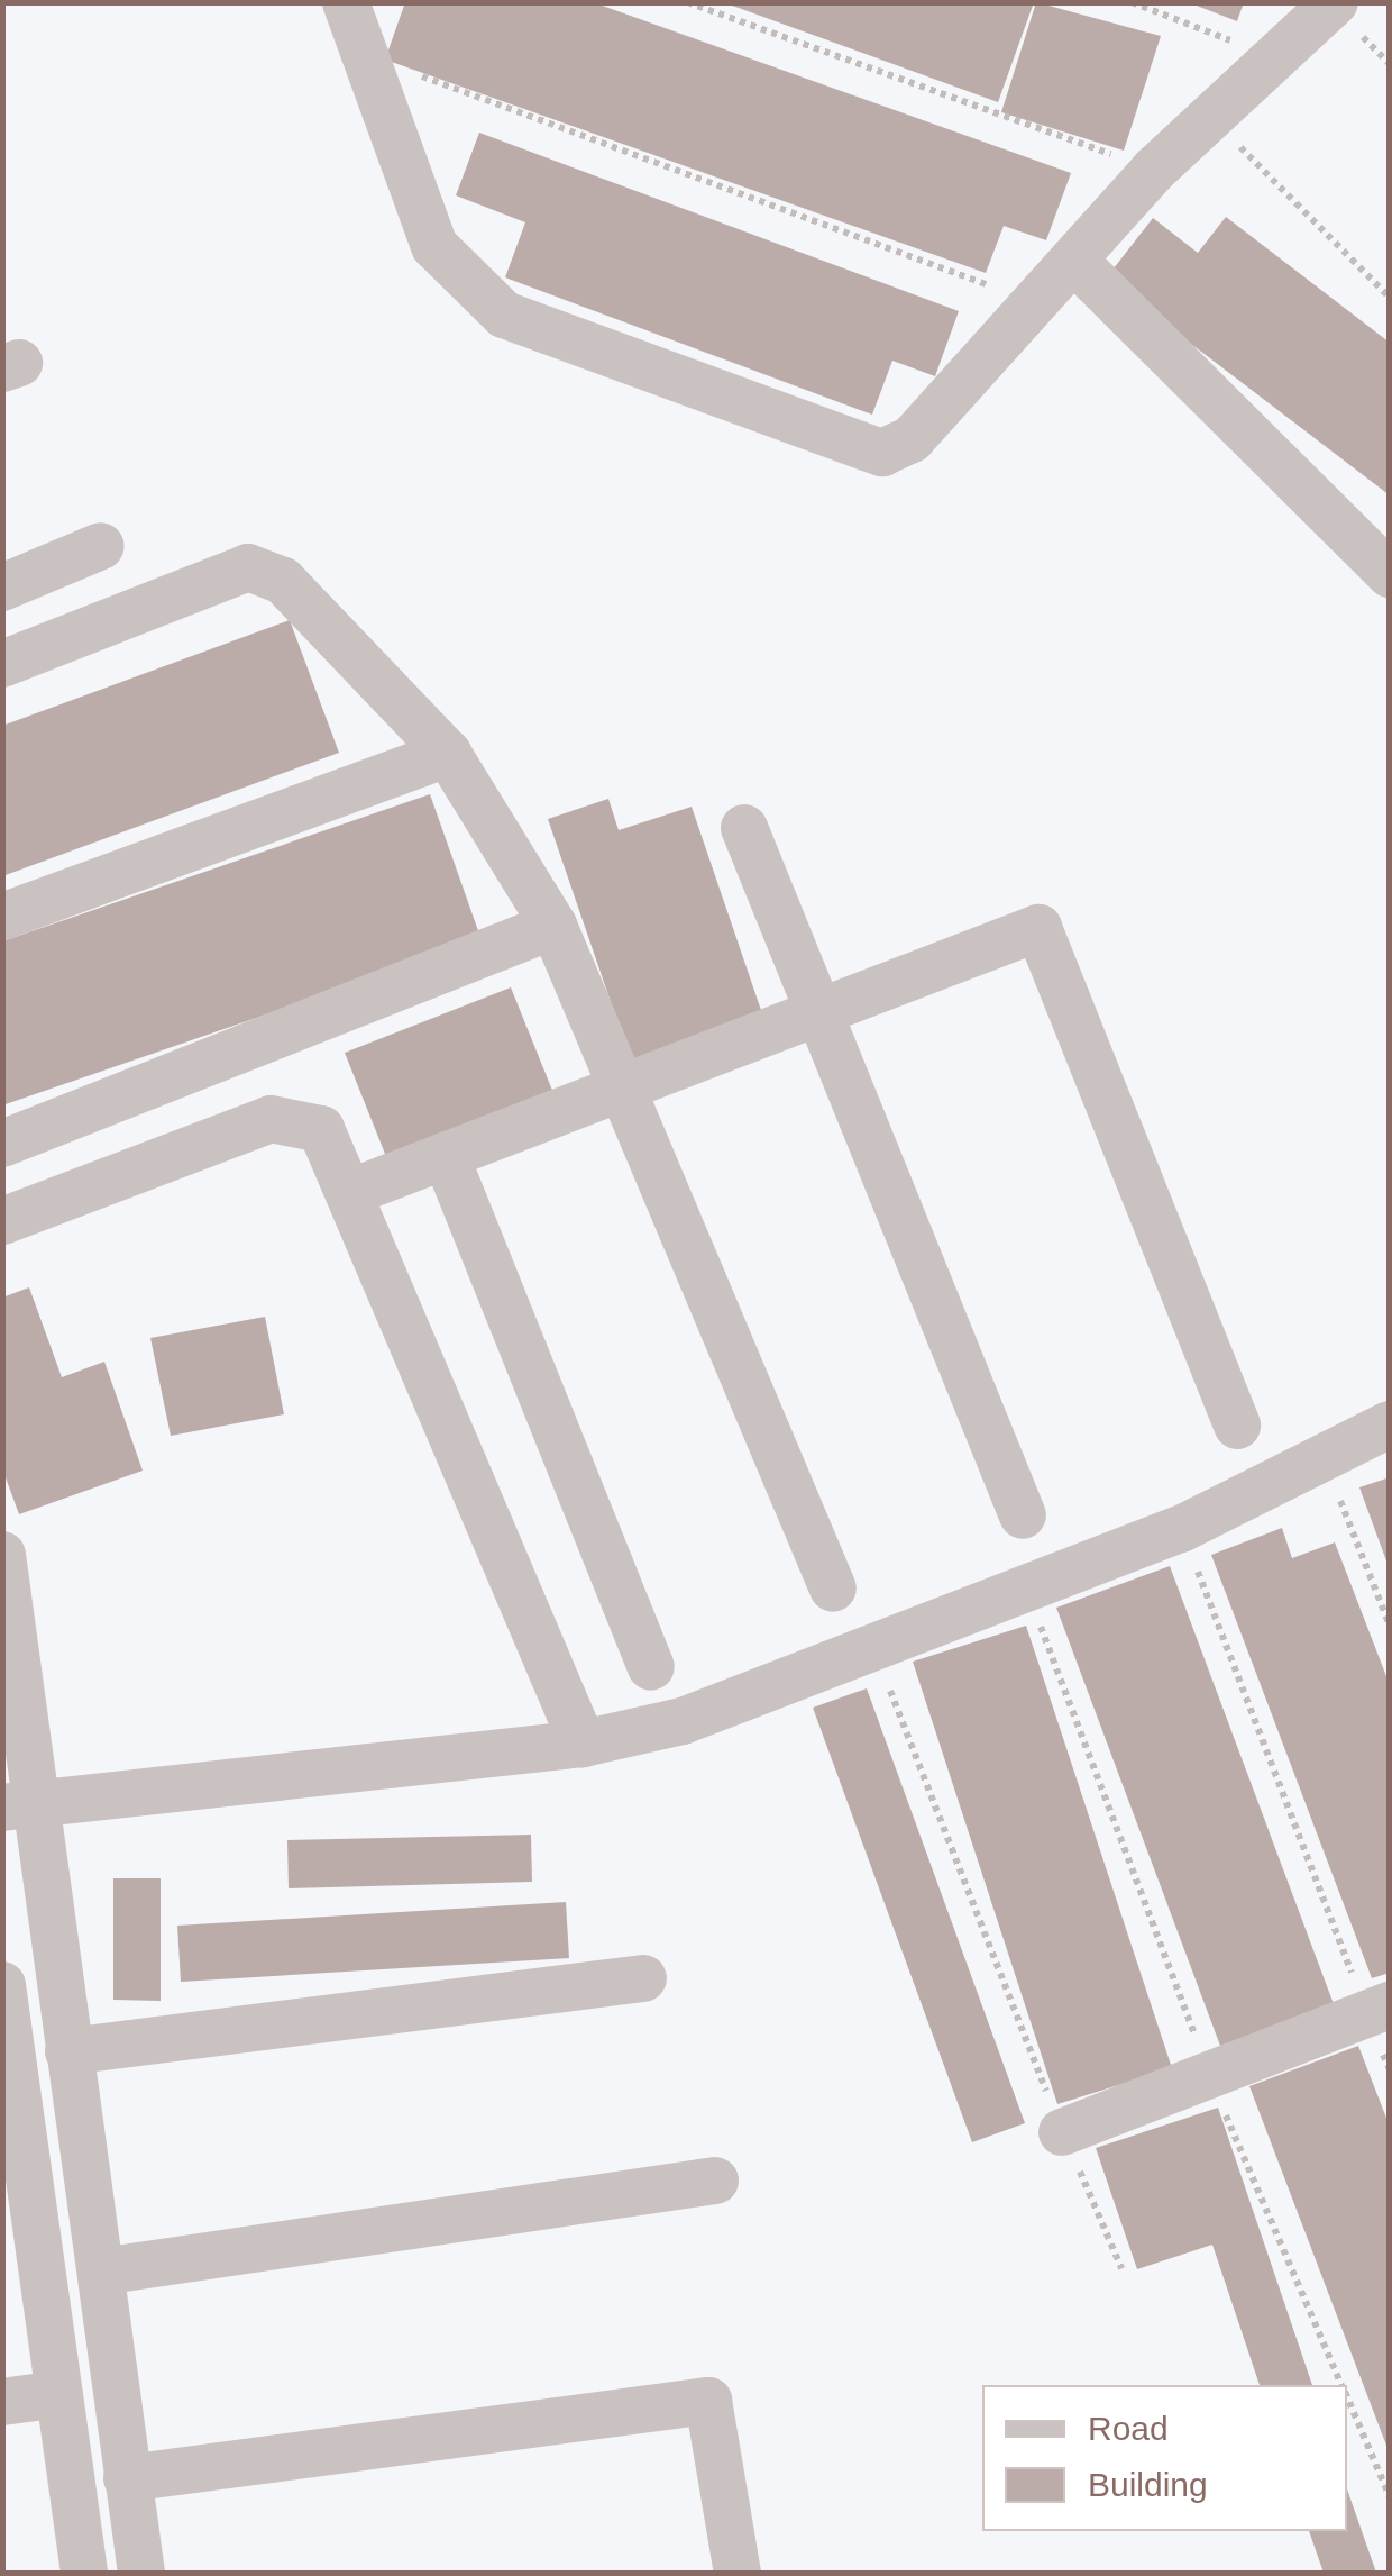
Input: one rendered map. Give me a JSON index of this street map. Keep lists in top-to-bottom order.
{
  "legend": ["Road", "Building"]
}
